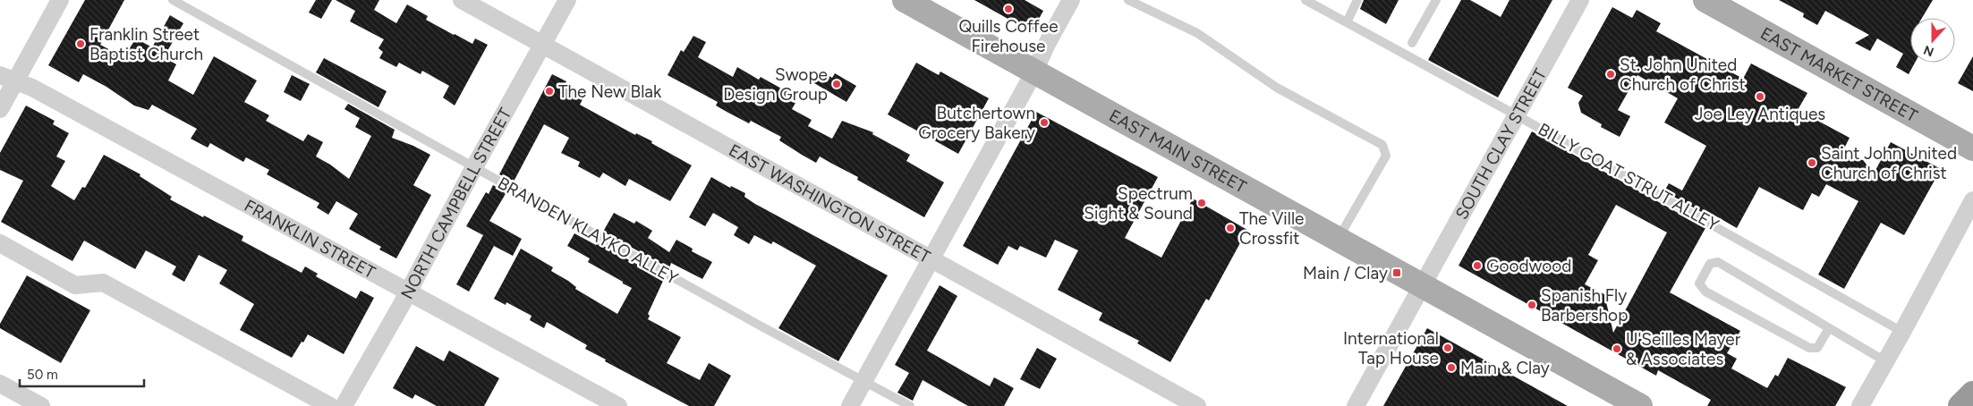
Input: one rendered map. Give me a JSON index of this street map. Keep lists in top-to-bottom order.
{
  "streets": {
    "main road": ["EAST MARKET STREET", "EAST MAIN STREET"],
    "street": [
      "SOUTH CLAY STREET",
      "EAST WASHINGTON STREET",
      "NORTH CAMPBELL STREET",
      "FRANKLIN STREET"
    ],
    "lane": ["BILLY GOAT STRUT ALLEY", "BRANDEN KLAYKO ALLEY"]
  },
  "crossings": [
    ["SOUTH CLAY STREET", "EAST MAIN STREET"],
    ["SOUTH CLAY STREET", "BILLY GOAT STRUT ALLEY"],
    ["EAST WASHINGTON STREET", "NORTH CAMPBELL STREET"],
    ["NORTH CAMPBELL STREET", "BRANDEN KLAYKO ALLEY"],
    ["NORTH CAMPBELL STREET", "FRANKLIN STREET"]
  ],
  "places": {
    "other": [
      "Quills Coffee Firehouse",
      "Franklin Street Baptist Church",
      "St. John United Church of Christ",
      "Swope Design Group",
      "The New Blak",
      "Joe Ley Antiques",
      "Butchertown Grocery Bakery",
      "Saint John United Church of Christ",
      "Spectrum Sight & Sound",
      "The Ville Crossfit",
      "Goodwood",
      "Spanish Fly Barbershop",
      "International Tap House",
      "U'Seilles Mayer & Associates",
      "Main & Clay"
    ],
    "transit": ["Main / Clay"]
  },
  "scale_bar": "50 m",
  "north": "bottom"
}
